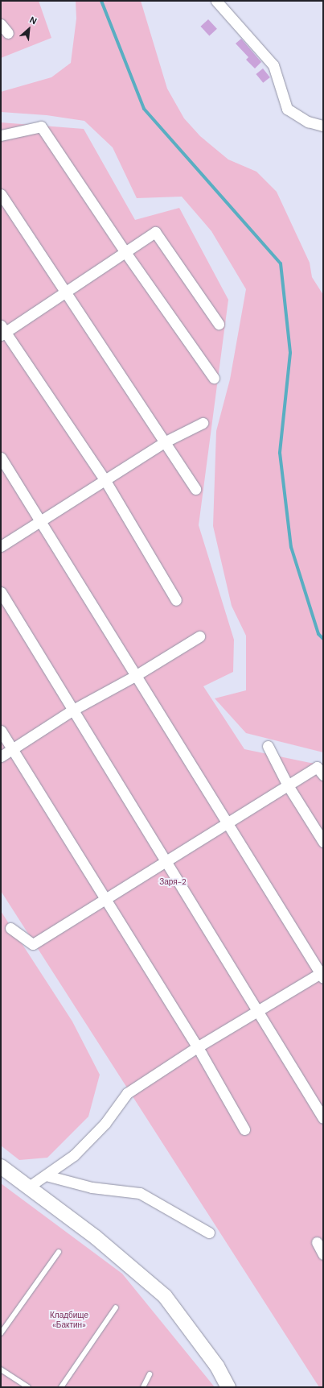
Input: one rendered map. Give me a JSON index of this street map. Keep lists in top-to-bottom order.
{
  "parks": ["Заря-2", "Кладбище «Бактин»"],
  "north": "top right"
}
